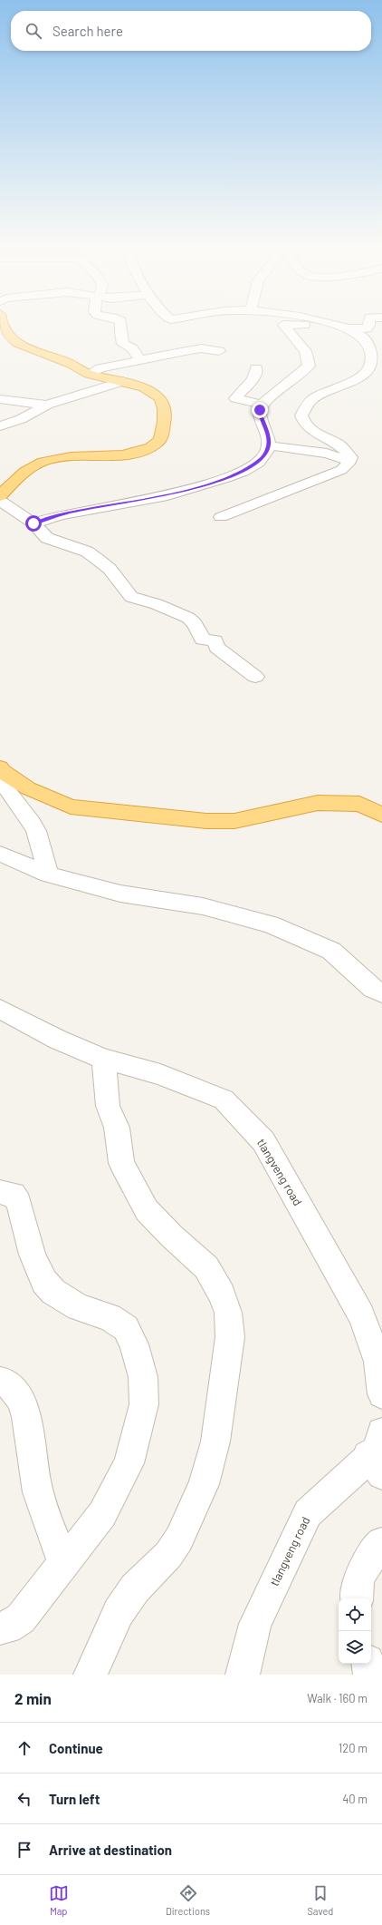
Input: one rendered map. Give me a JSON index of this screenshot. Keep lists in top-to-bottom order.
{
  "streets": {
    "street": ["tlangveng road"]
  },
  "page": {
    "search": "Search here",
    "heading": ["2 min", "Walk · 160 m"],
    "list": [
      ["Continue", "120 m"],
      ["Turn left", "40 m"],
      "Arrive at destination"
    ],
    "nav": ["Map", "Directions", "Saved"]
  }
}
